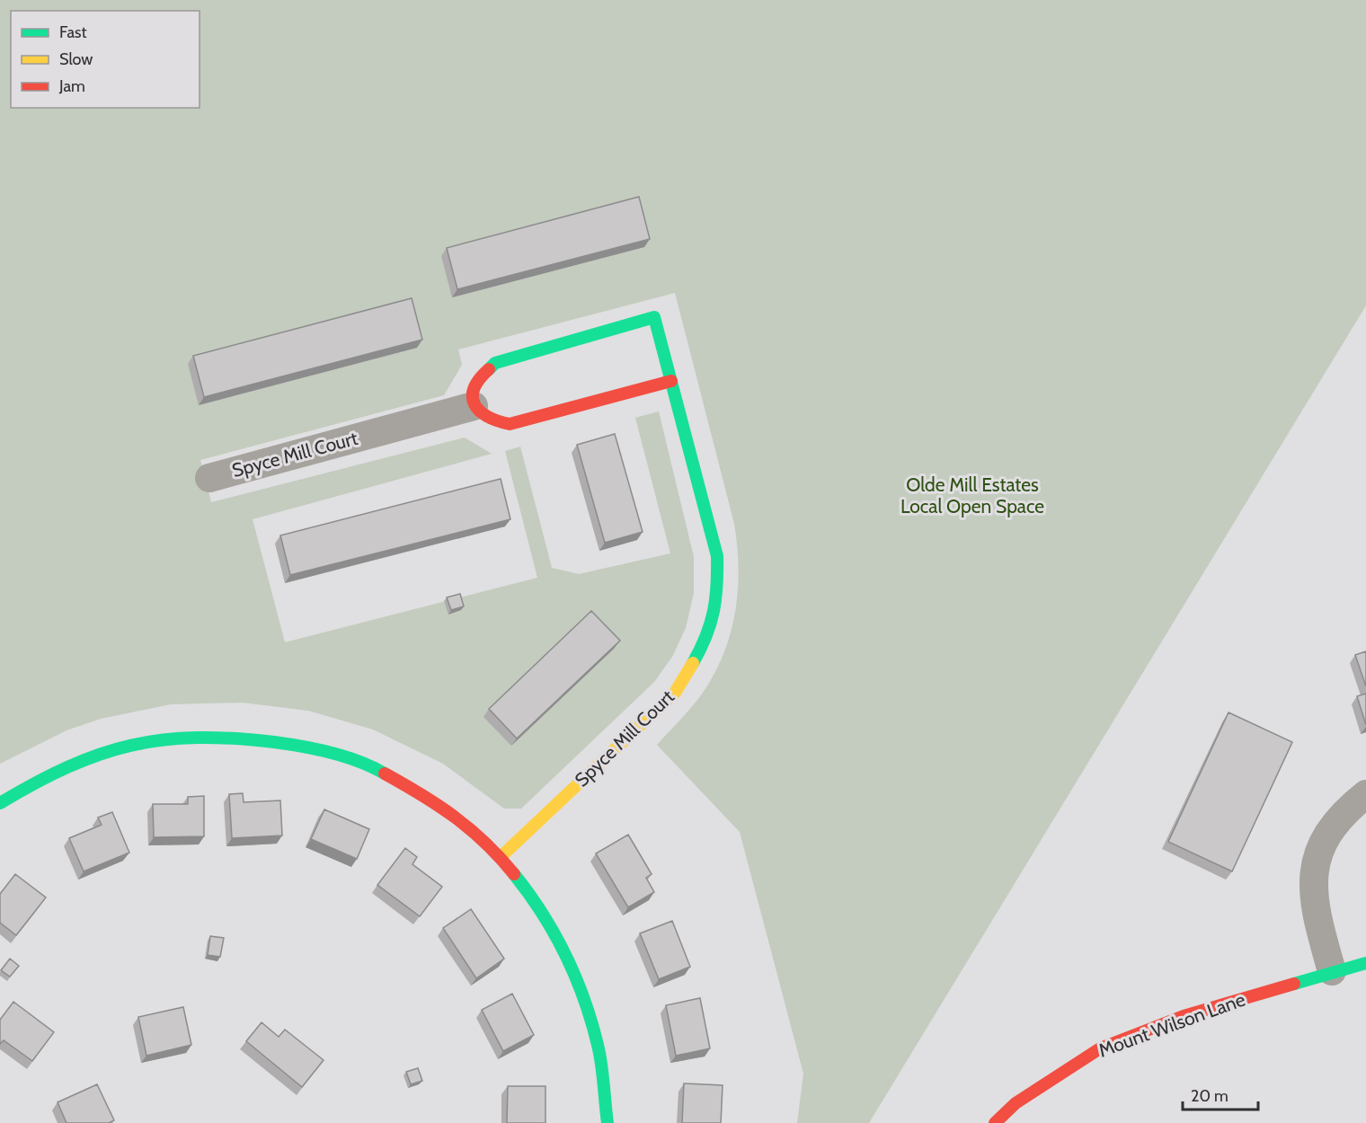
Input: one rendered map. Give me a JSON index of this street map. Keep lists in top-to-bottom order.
{
  "streets": {
    "street": ["Spyce Mill Court", "Mount Wilson Lane"]
  },
  "parks": ["Olde Mill Estates Local Open Space"],
  "legend": ["Fast", "Slow", "Jam"],
  "scale_bar": "20 m"
}
